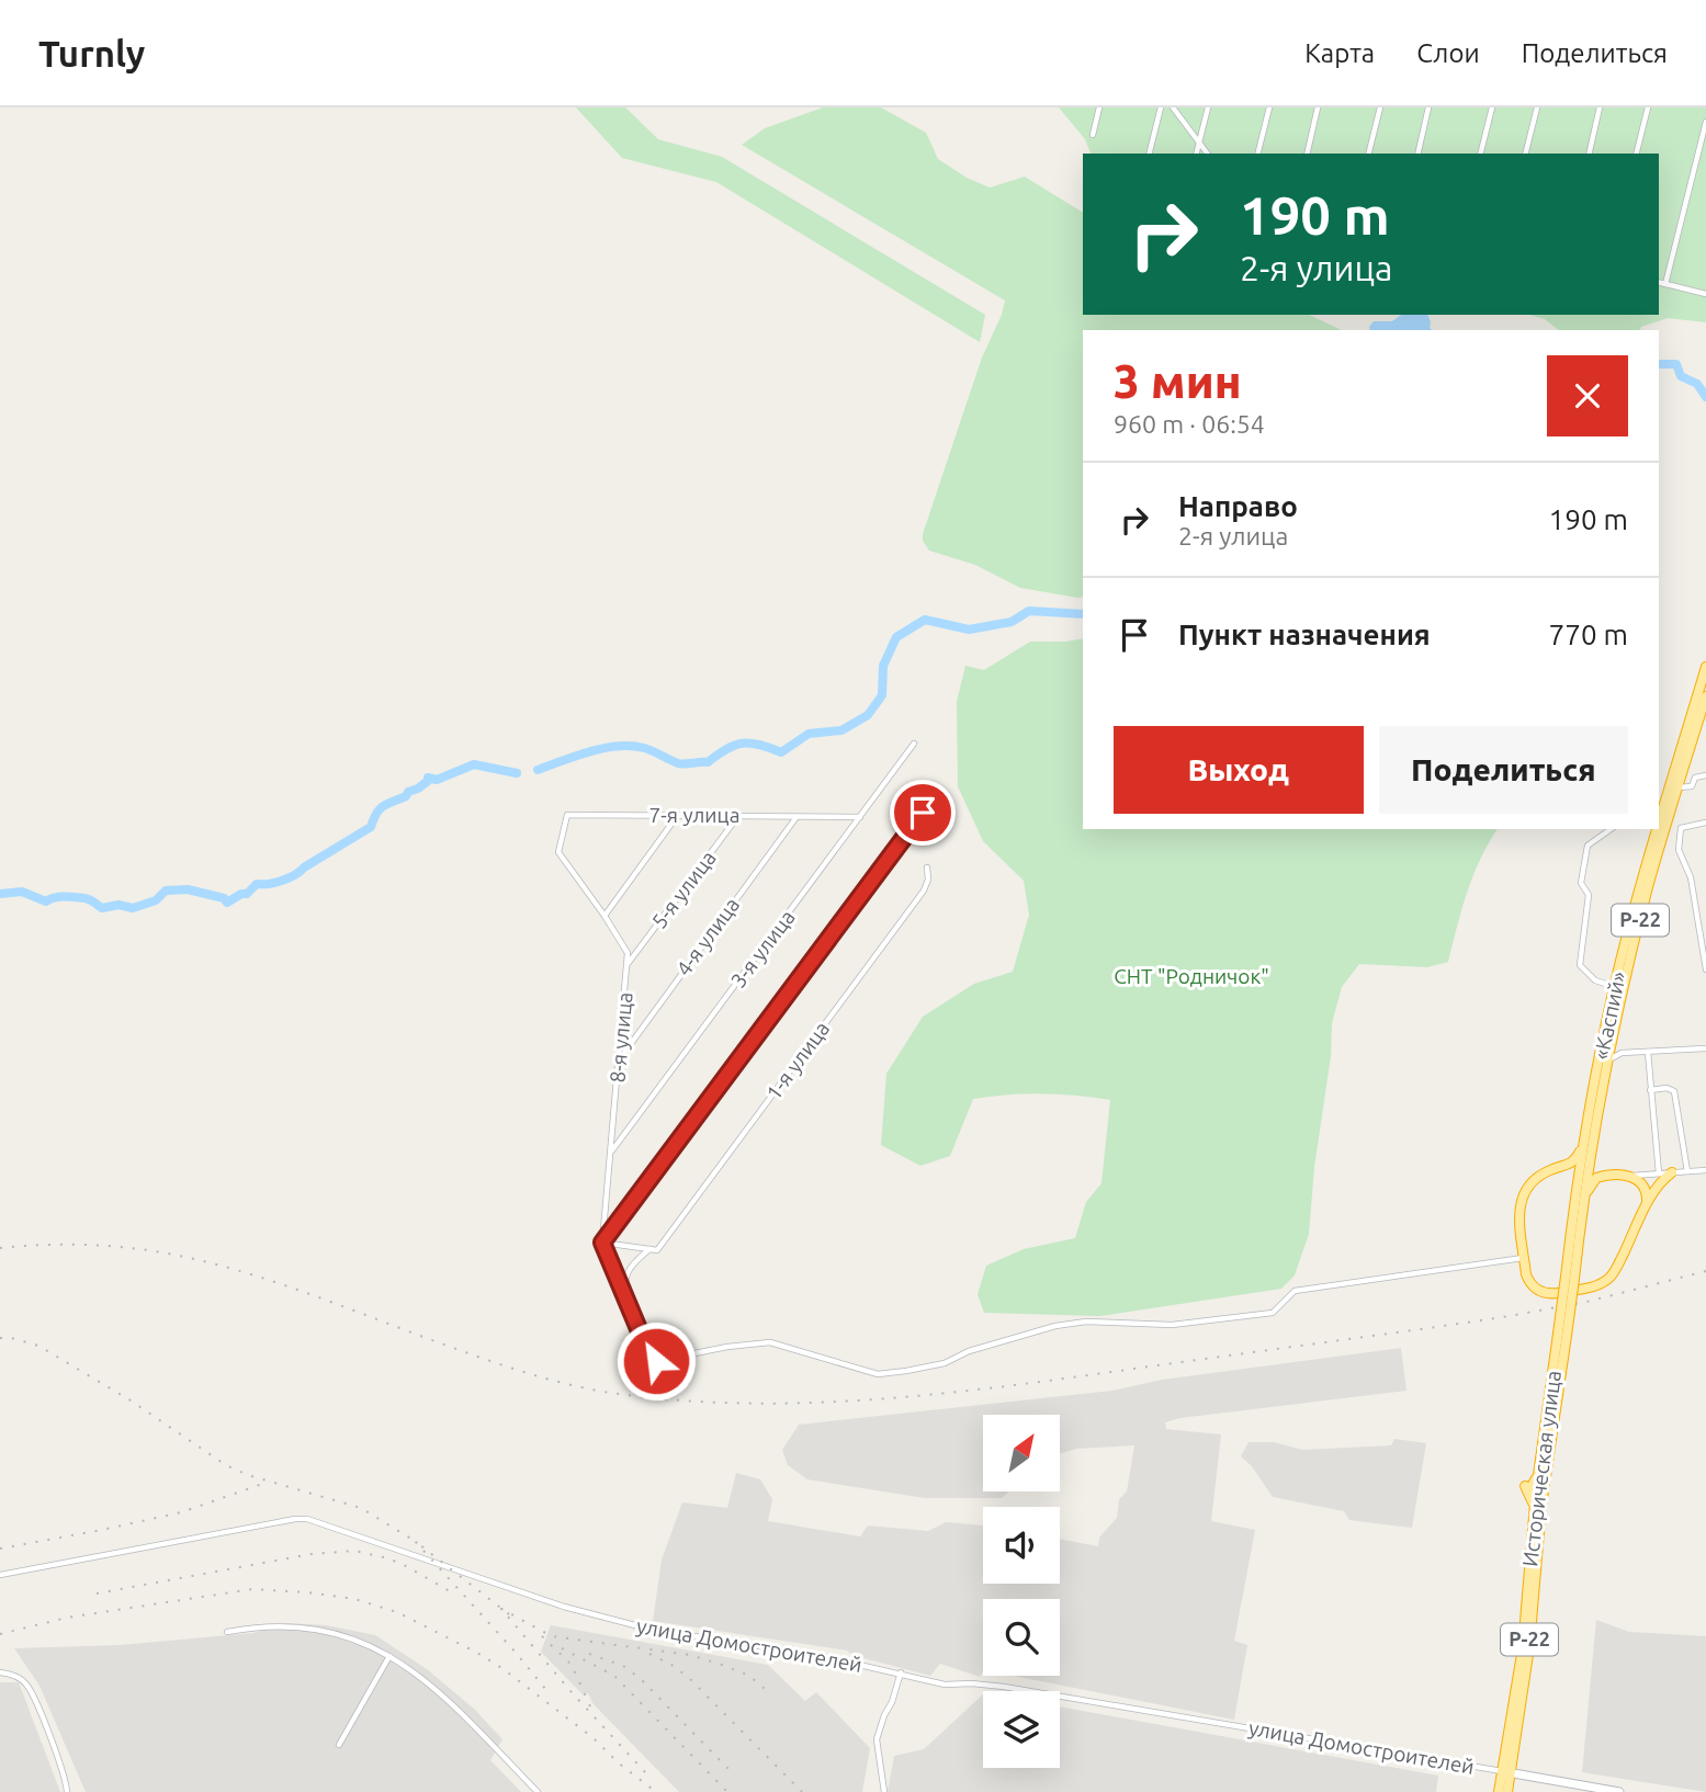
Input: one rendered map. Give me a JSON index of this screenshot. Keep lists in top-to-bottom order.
{
  "streets": {
    "highway": ["Р-22", "«Каспий»", "Историческая улица"],
    "street": [
      "7-я улица",
      "5-я улица",
      "4-я улица",
      "3-я улица",
      "8-я улица",
      "1-я улица",
      "улица Домостроителей"
    ]
  },
  "crossings": [
    ["7-я улица", "5-я улица"],
    ["7-я улица", "4-я улица"],
    ["7-я улица", "3-я улица"],
    ["7-я улица", "8-я улица"],
    ["5-я улица", "8-я улица"],
    ["4-я улица", "8-я улица"],
    ["3-я улица", "8-я улица"],
    ["«Каспий»", "Историческая улица"],
    ["Историческая улица", "улица Домостроителей"]
  ],
  "parks": ["СНТ \"Родничок\""],
  "north": "top right",
  "page": {
    "header": "Turnly",
    "nav": ["Карта", "Слои", "Поделиться"],
    "turn": ["190 m", "2-я улица"],
    "heading": ["3 мин", "960 m · 06:54"],
    "list": [
      {
        "name": "Направо",
        "note": "2-я улица",
        "value": "190 m"
      },
      {
        "name": "Пункт назначения",
        "value": "770 m"
      }
    ],
    "buttons": ["Выход", "Поделиться"]
  }
}
